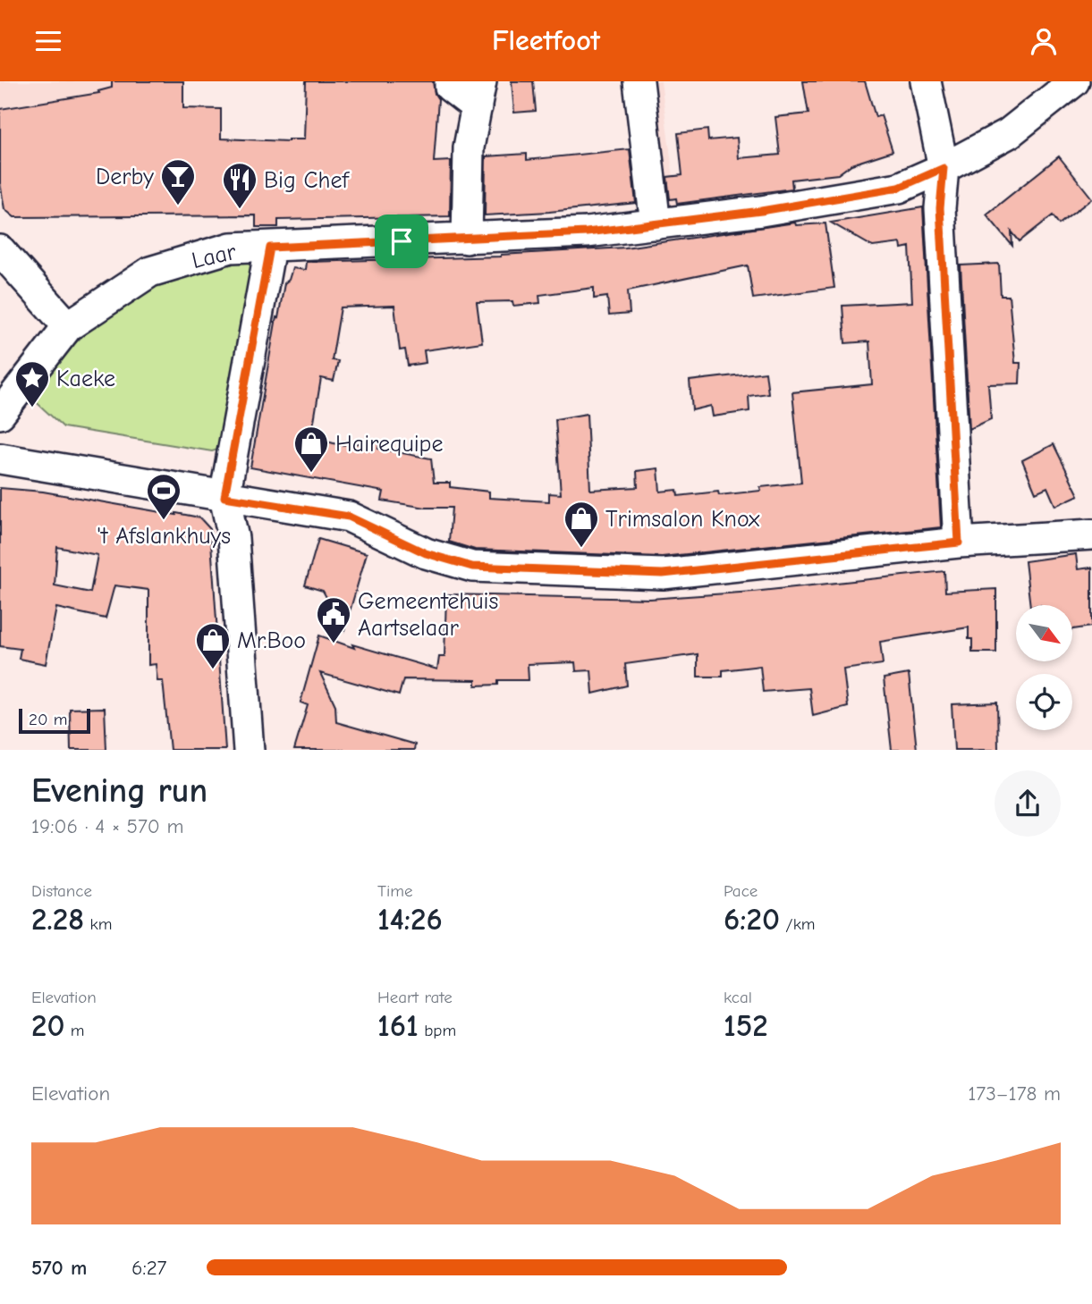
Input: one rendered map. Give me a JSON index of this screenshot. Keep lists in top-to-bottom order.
{
  "streets": {
    "street": ["Laar"]
  },
  "places": {
    "bar": ["Derby"],
    "restaurant": ["Big Chef"],
    "place": ["Kaeke"],
    "shop": ["Hairequipe", "Trimsalon Knox", "Mr.Boo"],
    "sports": ["'t Afslankhuys"],
    "public building": ["Gemeentehuis Aartselaar"]
  },
  "scale_bar": "20 m",
  "north": "bottom right",
  "page": {
    "header": "Fleetfoot",
    "scale": "20 m",
    "heading": ["Evening run", "19:06 · 4 × 570 m"],
    "stats": [
      ["Distance", "2.28 km"],
      ["Time", "14:26"],
      ["Pace", "6:20 /km"],
      ["Elevation", "20 m"],
      ["Heart rate", "161 bpm"],
      ["kcal", "152"]
    ],
    "chart": ["Elevation", "173–178 m"],
    "list": [
      {
        "name": "570 m",
        "note": "6:27"
      }
    ]
  }
}
